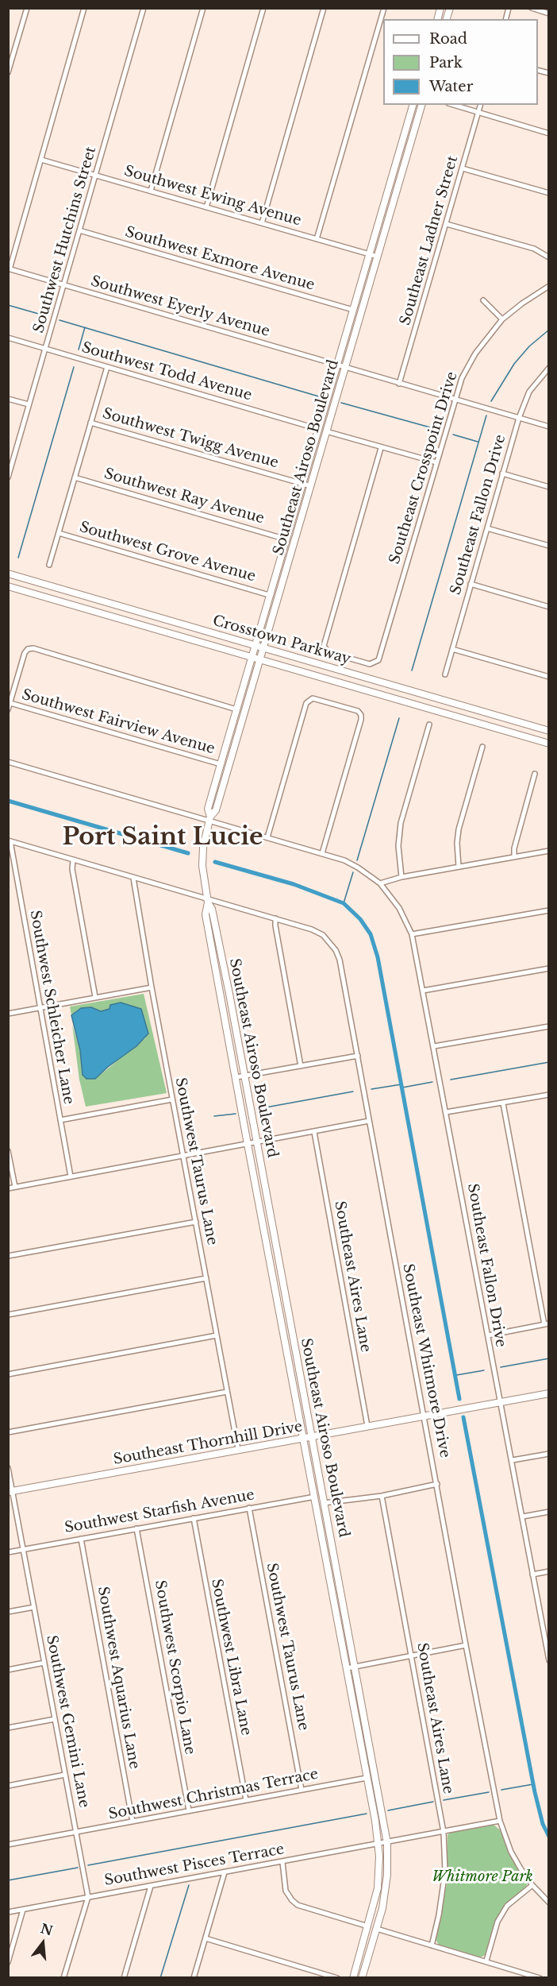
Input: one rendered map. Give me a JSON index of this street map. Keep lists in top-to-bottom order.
{
  "streets": {
    "main road": ["Southeast Airoso Boulevard", "Crosstown Parkway", "Southeast Thornhill Drive"],
    "street": [
      "Southwest Ewing Avenue",
      "Southwest Hutchins Street",
      "Southeast Ladner Street",
      "Southwest Exmore Avenue",
      "Southwest Eyerly Avenue",
      "Southwest Todd Avenue",
      "Southwest Twigg Avenue",
      "Southeast Crosspoint Drive",
      "Southwest Ray Avenue",
      "Southeast Fallon Drive",
      "Southwest Grove Avenue",
      "Southwest Fairview Avenue",
      "Southwest Schleicher Lane",
      "Southwest Taurus Lane",
      "Southeast Aires Lane",
      "Southeast Whitmore Drive",
      "Southwest Starfish Avenue",
      "Southwest Libra Lane",
      "Southwest Scorpio Lane",
      "Southwest Aquarius Lane",
      "Southwest Gemini Lane",
      "Southwest Christmas Terrace",
      "Southwest Pisces Terrace"
    ]
  },
  "crossings": [
    ["Southwest Ewing Avenue", "Southwest Hutchins Street"],
    ["Southwest Ewing Avenue", "Southeast Airoso Boulevard"],
    ["Southwest Hutchins Street", "Southwest Exmore Avenue"],
    ["Southwest Hutchins Street", "Southwest Eyerly Avenue"],
    ["Southwest Hutchins Street", "Southwest Todd Avenue"],
    ["Southeast Ladner Street", "Southwest Eyerly Avenue"],
    ["Southwest Exmore Avenue", "Southeast Airoso Boulevard"],
    ["Southwest Eyerly Avenue", "Southeast Airoso Boulevard"],
    ["Southwest Eyerly Avenue", "Southeast Crosspoint Drive"],
    ["Southwest Eyerly Avenue", "Southeast Fallon Drive"],
    ["Southwest Todd Avenue", "Southeast Airoso Boulevard"],
    ["Southwest Twigg Avenue", "Southeast Airoso Boulevard"],
    ["Southeast Airoso Boulevard", "Southwest Ray Avenue"],
    ["Southeast Airoso Boulevard", "Southeast Fallon Drive"],
    ["Southeast Airoso Boulevard", "Southwest Grove Avenue"],
    ["Southeast Airoso Boulevard", "Crosstown Parkway"],
    ["Southeast Airoso Boulevard", "Southwest Fairview Avenue"],
    ["Southeast Airoso Boulevard", "Southeast Whitmore Drive"],
    ["Southeast Airoso Boulevard", "Southeast Thornhill Drive"],
    ["Southeast Airoso Boulevard", "Southwest Starfish Avenue"],
    ["Southeast Airoso Boulevard", "Southwest Christmas Terrace"],
    ["Southeast Airoso Boulevard", "Southwest Pisces Terrace"],
    ["Southeast Fallon Drive", "Southeast Thornhill Drive"],
    ["Southwest Schleicher Lane", "Southeast Whitmore Drive"],
    ["Southwest Taurus Lane", "Southeast Whitmore Drive"],
    ["Southwest Taurus Lane", "Southeast Thornhill Drive"],
    ["Southwest Taurus Lane", "Southwest Starfish Avenue"],
    ["Southwest Taurus Lane", "Southwest Christmas Terrace"],
    ["Southeast Aires Lane", "Southeast Thornhill Drive"],
    ["Southeast Aires Lane", "Southwest Pisces Terrace"],
    ["Southeast Whitmore Drive", "Southeast Thornhill Drive"],
    ["Southeast Whitmore Drive", "Southwest Pisces Terrace"],
    ["Southeast Thornhill Drive", "Southwest Gemini Lane"],
    ["Southwest Starfish Avenue", "Southwest Libra Lane"],
    ["Southwest Starfish Avenue", "Southwest Scorpio Lane"],
    ["Southwest Starfish Avenue", "Southwest Aquarius Lane"],
    ["Southwest Starfish Avenue", "Southwest Gemini Lane"],
    ["Southwest Libra Lane", "Southwest Christmas Terrace"],
    ["Southwest Scorpio Lane", "Southwest Christmas Terrace"],
    ["Southwest Aquarius Lane", "Southwest Christmas Terrace"],
    ["Southwest Gemini Lane", "Southwest Christmas Terrace"],
    ["Southwest Gemini Lane", "Southwest Pisces Terrace"]
  ],
  "districts": ["Port Saint Lucie"],
  "parks": ["Whitmore Park"],
  "legend": ["Road", "Park", "Water"],
  "north": "top"
}
